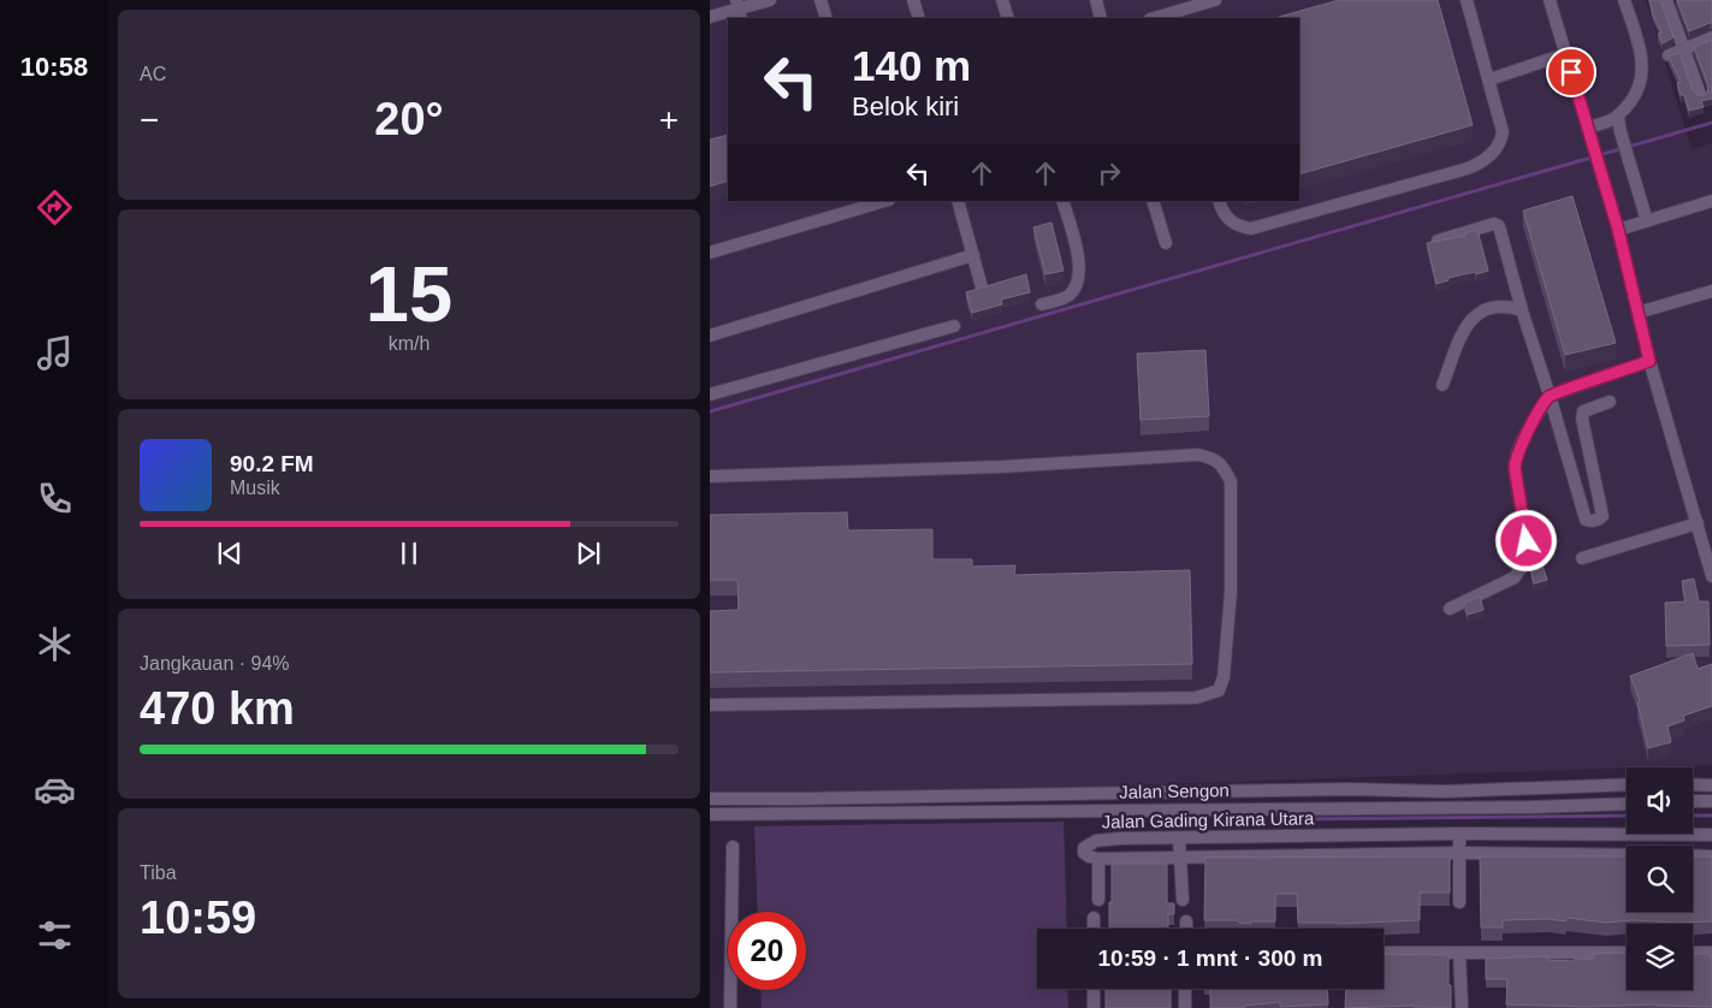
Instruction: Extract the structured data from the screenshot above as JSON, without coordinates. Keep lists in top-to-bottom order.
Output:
{
  "streets": {
    "street": ["Jalan Sengon", "Jalan Gading Kirana Utara"]
  },
  "page": {
    "tabs": "10:58",
    "tile": [
      "AC",
      ["15", "km/h"],
      ["Jangkauan · 94%", "470 km"],
      ["Tiba", "10:59"]
    ],
    "turn": ["140 m", "Belok kiri"],
    "heat": ["−", "20°", "+"],
    "song": ["90.2 FM", "Musik"],
    "limit": "20",
    "trip": "10:59 · 1 mnt · 300 m"
  }
}
